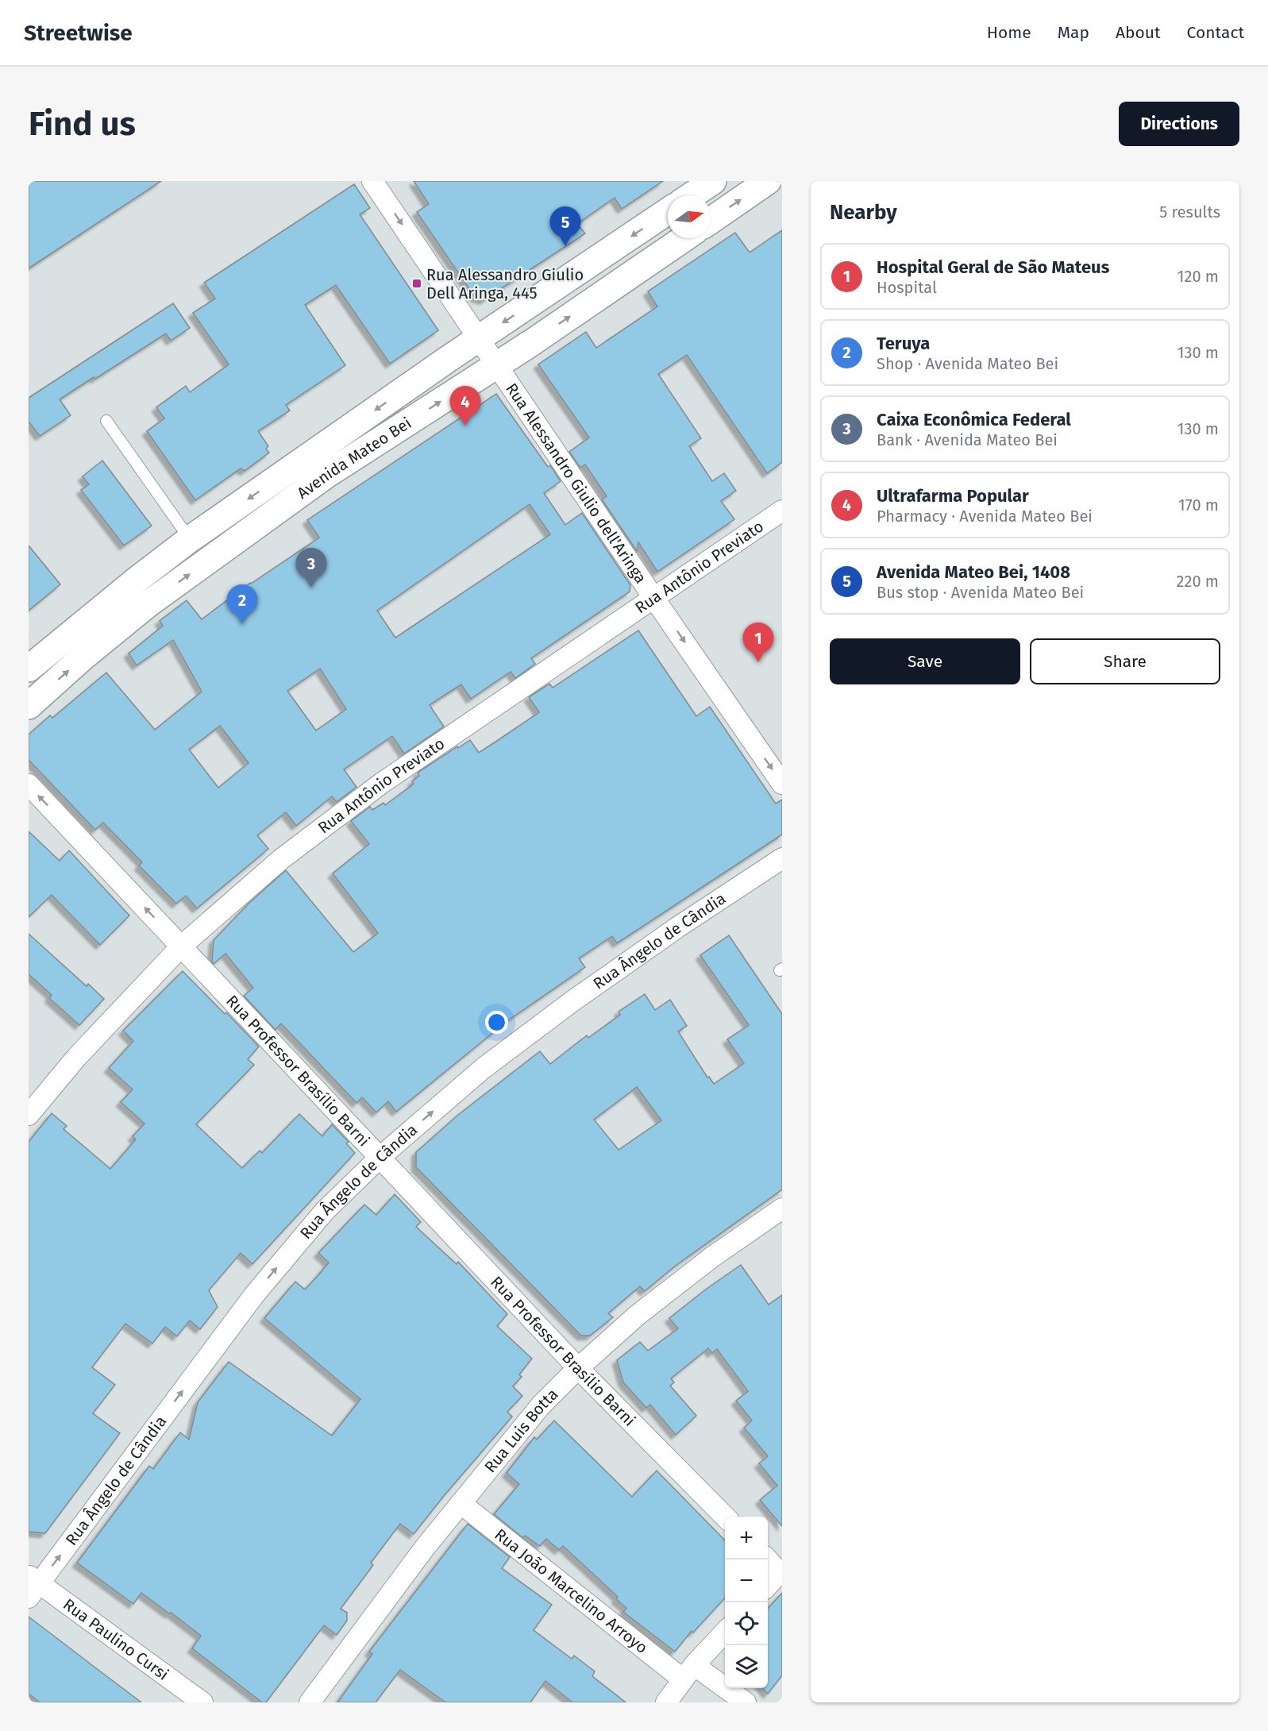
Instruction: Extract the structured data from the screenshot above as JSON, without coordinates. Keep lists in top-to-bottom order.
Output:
{
  "streets": {
    "main road": ["Avenida Mateo Bei"],
    "street": [
      "Rua Alessandro Giulio dell'Aringa",
      "Rua Antônio Previato",
      "Rua Ângelo de Cândia",
      "Rua Professor Brasílio Barni",
      "Rua Luis Botta",
      "Rua João Marcelino Arroyo",
      "Rua Paulino Cursi"
    ]
  },
  "crossings": [
    ["Avenida Mateo Bei", "Rua Alessandro Giulio dell'Aringa"],
    ["Rua Alessandro Giulio dell'Aringa", "Rua Antônio Previato"],
    ["Rua Antônio Previato", "Rua Professor Brasílio Barni"],
    ["Rua Ângelo de Cândia", "Rua Professor Brasílio Barni"],
    ["Rua Ângelo de Cândia", "Rua Paulino Cursi"],
    ["Rua Professor Brasílio Barni", "Rua Luis Botta"],
    ["Rua Luis Botta", "Rua João Marcelino Arroyo"]
  ],
  "one_way": ["Rua Alessandro Giulio dell'Aringa", "Rua Ângelo de Cândia"],
  "places": {
    "transit": ["Rua Alessandro Giulio Dell Aringa, 445"]
  },
  "north": "right",
  "page": {
    "header": "Streetwise",
    "nav": [
      "Home",
      "Map",
      "About",
      "Contact"
    ],
    "buttons": [
      "Directions",
      ["Save", "Share"]
    ],
    "title": "Find us",
    "heading": ["Nearby", "5 results"],
    "pins": [
      "5",
      "4",
      "3",
      "2",
      "1"
    ],
    "list": [
      {
        "mark": "1",
        "name": "Hospital Geral de São Mateus",
        "note": "Hospital",
        "value": "120 m"
      },
      {
        "mark": "2",
        "name": "Teruya",
        "note": "Shop · Avenida Mateo Bei",
        "value": "130 m"
      },
      {
        "mark": "3",
        "name": "Caixa Econômica Federal",
        "note": "Bank · Avenida Mateo Bei",
        "value": "130 m"
      },
      {
        "mark": "4",
        "name": "Ultrafarma Popular",
        "note": "Pharmacy · Avenida Mateo Bei",
        "value": "170 m"
      },
      {
        "mark": "5",
        "name": "Avenida Mateo Bei, 1408",
        "note": "Bus stop · Avenida Mateo Bei",
        "value": "220 m"
      }
    ],
    "map_buttons": ["+", "−"]
  }
}
